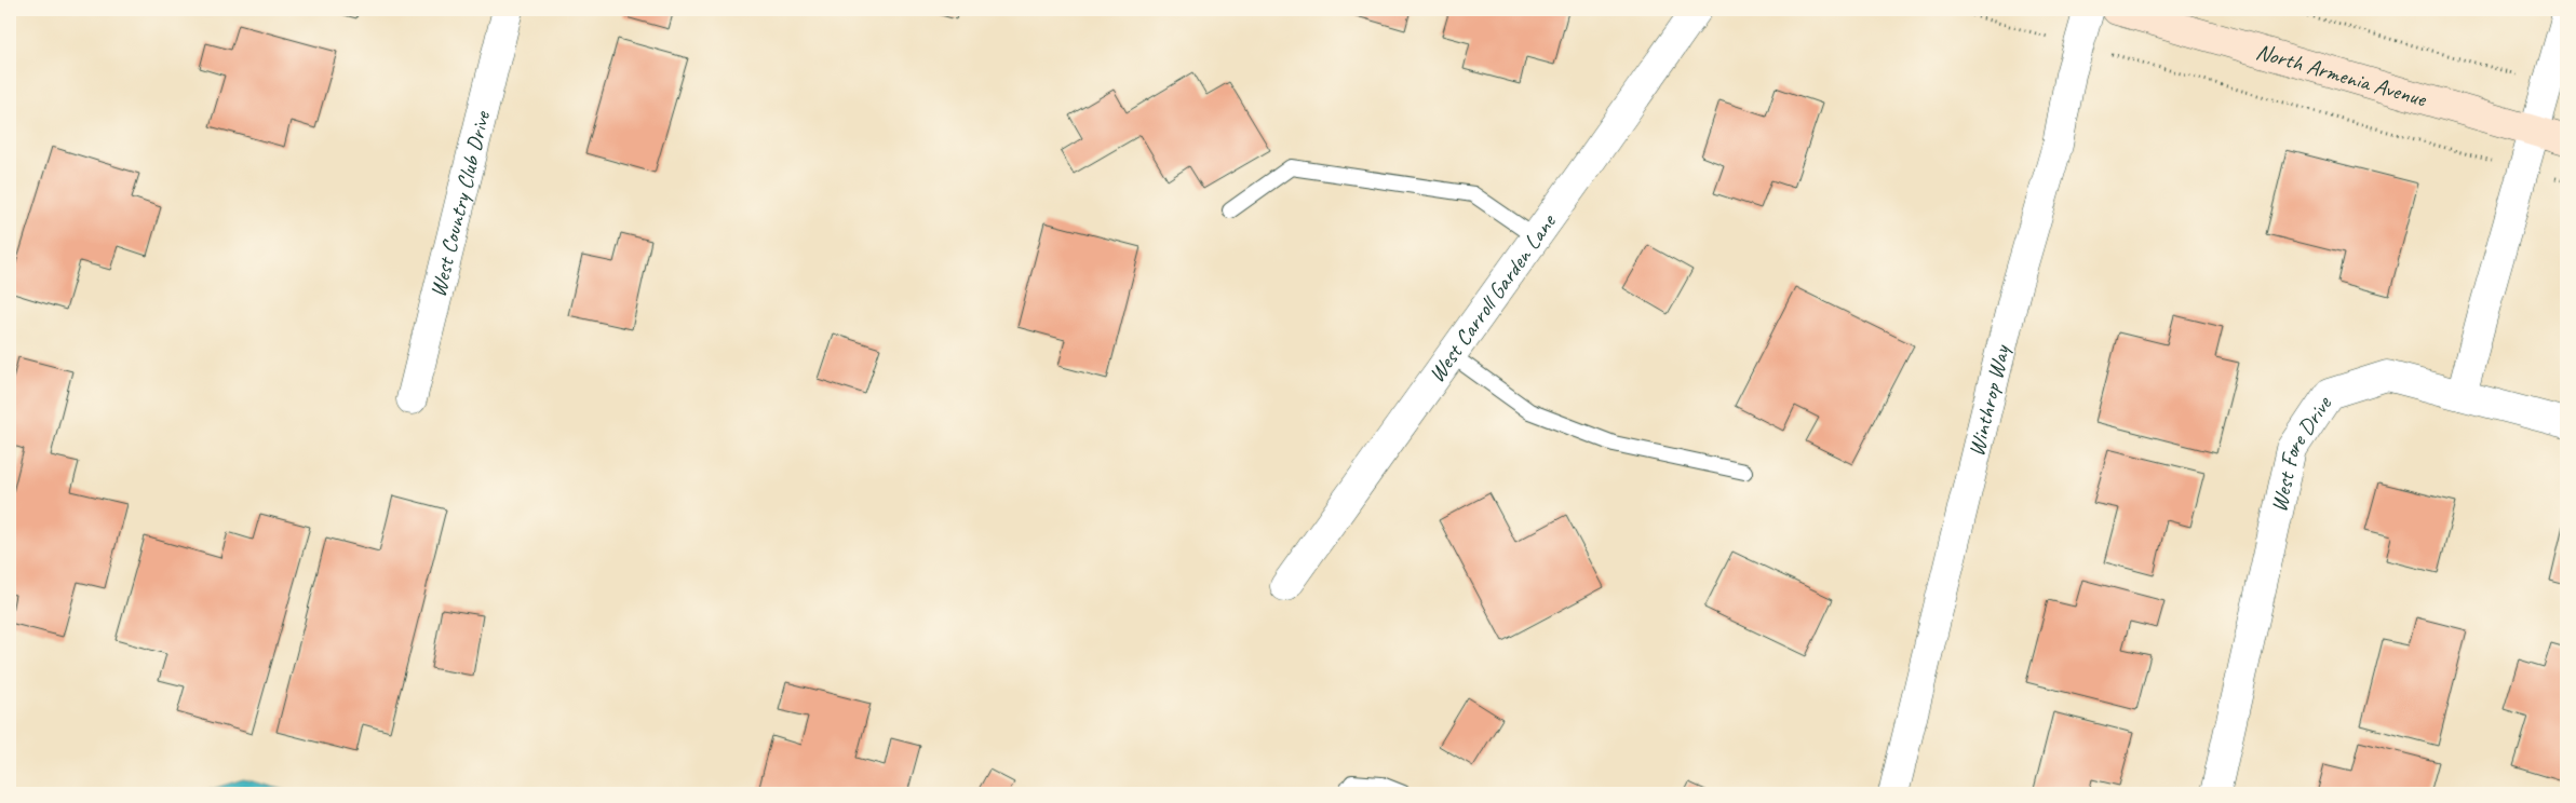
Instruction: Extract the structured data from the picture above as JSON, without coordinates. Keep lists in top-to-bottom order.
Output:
{
  "streets": {
    "main road": ["North Armenia Avenue"],
    "street": [
      "West Country Club Drive",
      "West Carroll Garden Lane",
      "Winthrop Way",
      "West Fore Drive"
    ]
  }
}
